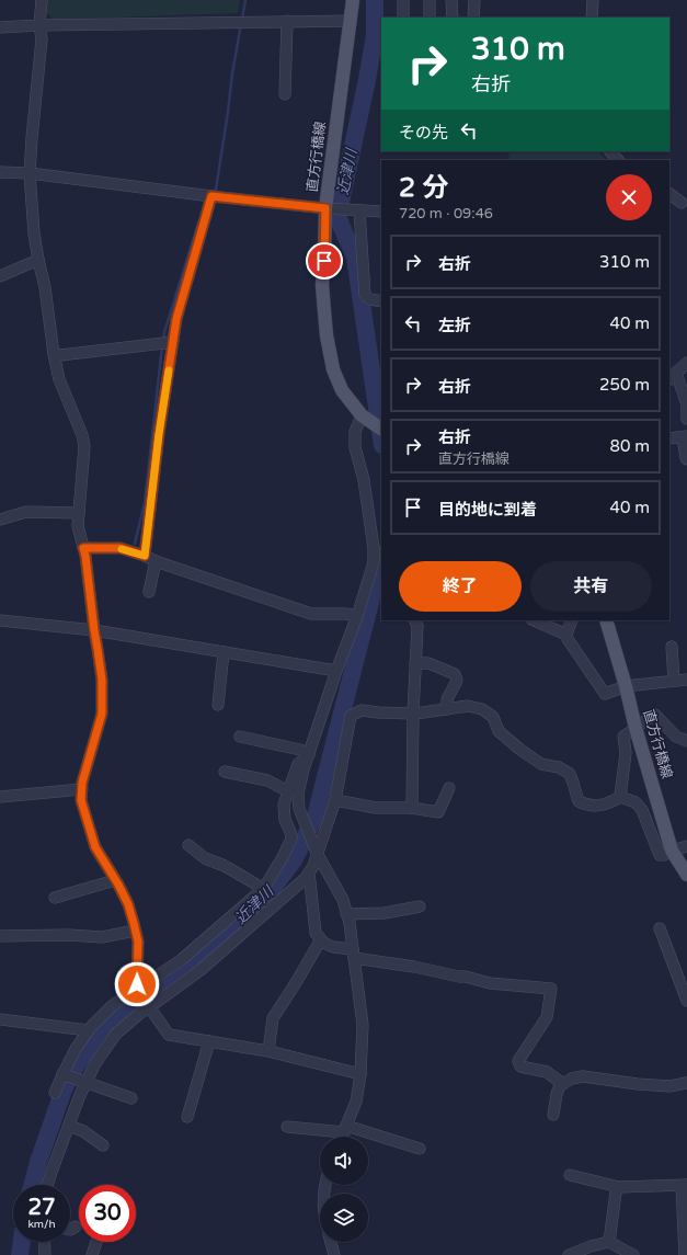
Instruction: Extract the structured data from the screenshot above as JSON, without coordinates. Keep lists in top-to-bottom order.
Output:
{
  "streets": {
    "main road": ["直方行橋線"]
  },
  "water": ["近津川"],
  "page": {
    "turn": ["310 m", "右折"],
    "then": "その先",
    "heading": ["2 分", "720 m · 09:46"],
    "list": [
      {
        "name": "右折",
        "value": "310 m"
      },
      {
        "name": "左折",
        "value": "40 m"
      },
      {
        "name": "右折",
        "value": "250 m"
      },
      {
        "name": "右折",
        "note": "直方行橋線",
        "value": "80 m"
      },
      {
        "name": "目的地に到着",
        "value": "40 m"
      }
    ],
    "buttons": ["終了", "共有"],
    "speed": "27 km/h",
    "limit": "30"
  }
}
